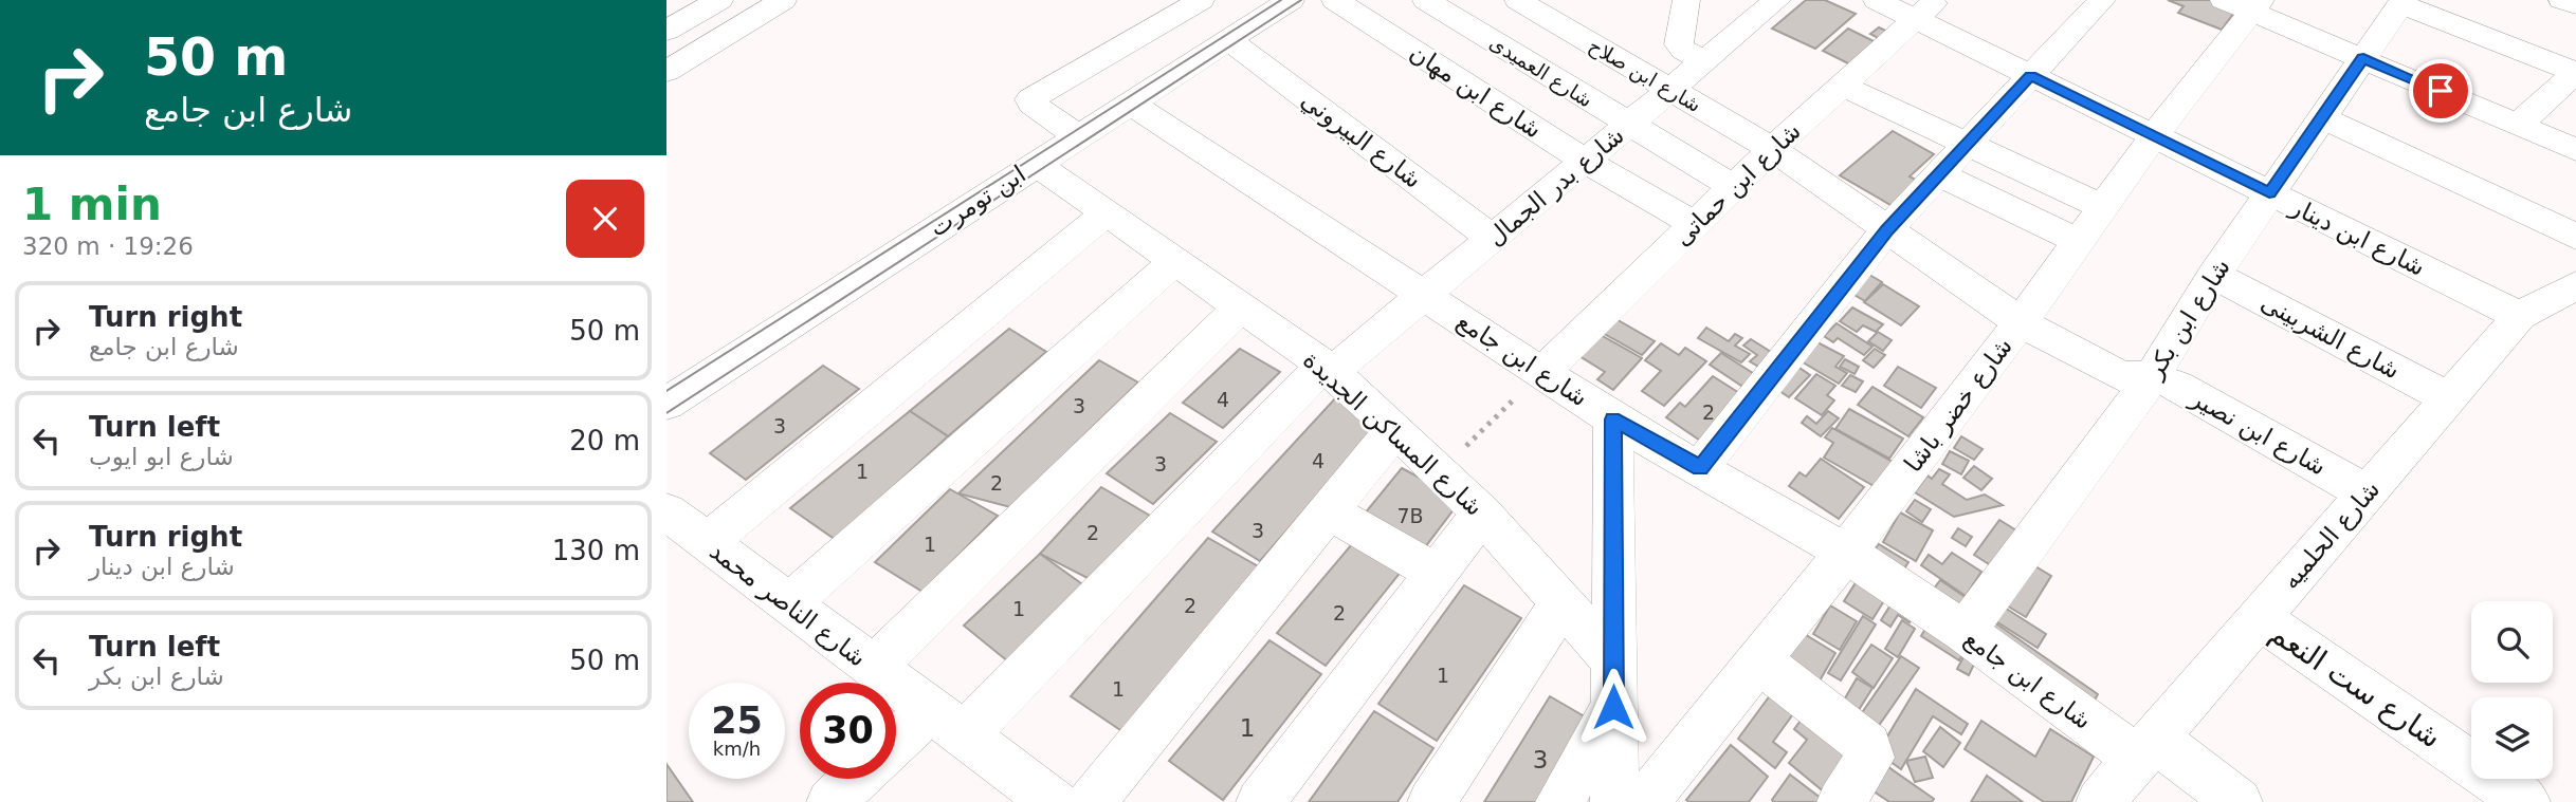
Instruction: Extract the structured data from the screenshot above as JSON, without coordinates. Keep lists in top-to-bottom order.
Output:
{
  "streets": {
    "street": [
      "شارع العميدى",
      "شارع ابن صلاح",
      "شارع ابن مهان",
      "شارع البيروني",
      "شارع ابن حماتى",
      "شارع بدر الجمال",
      "ابن تومرت",
      "شارع ابن دينار",
      "شارع ابن بكر",
      "شارع الشربينى",
      "شارع ابن جامع",
      "شارع خضر باشا",
      "شارع ابن نصير",
      "شارع المساكن الجديدة",
      "شارع الحلميه",
      "شارع الناصر محمد",
      "شارع ست النعم"
    ]
  },
  "crossings": [
    ["شارع العميدى", "شارع ابن حماتى"],
    ["شارع العميدى", "شارع بدر الجمال"],
    ["شارع ابن صلاح", "شارع ابن حماتى"],
    ["شارع ابن صلاح", "شارع بدر الجمال"],
    ["شارع ابن صلاح", "شارع ابن نصير"],
    ["شارع ابن مهان", "شارع ابن حماتى"],
    ["شارع ابن مهان", "شارع بدر الجمال"],
    ["شارع البيروني", "شارع بدر الجمال"],
    ["شارع البيروني", "ابن تومرت"],
    ["شارع ابن حماتى", "شارع ابن دينار"],
    ["شارع ابن حماتى", "شارع ابن جامع"],
    ["شارع ابن حماتى", "شارع ابن نصير"],
    ["شارع بدر الجمال", "شارع ابن جامع"],
    ["شارع بدر الجمال", "شارع المساكن الجديدة"],
    ["شارع بدر الجمال", "شارع الناصر محمد"],
    ["ابن تومرت", "شارع ابن جامع"],
    ["ابن تومرت", "شارع المساكن الجديدة"],
    ["شارع ابن دينار", "شارع ابن بكر"],
    ["شارع ابن دينار", "شارع خضر باشا"],
    ["شارع ابن دينار", "شارع الحلميه"],
    ["شارع ابن بكر", "شارع الشربينى"],
    ["شارع ابن بكر", "شارع ابن جامع"],
    ["شارع ابن بكر", "شارع ابن نصير"],
    ["شارع الشربينى", "شارع الحلميه"],
    ["شارع ابن جامع", "شارع خضر باشا"],
    ["شارع ابن جامع", "شارع الحلميه"],
    ["شارع خضر باشا", "شارع ابن نصير"],
    ["شارع ابن نصير", "شارع الحلميه"],
    ["شارع الحلميه", "شارع ست النعم"]
  ],
  "house_numbers": [
    "4",
    "3",
    "2",
    "3",
    "4",
    "3",
    "1",
    "2",
    "7B",
    "3",
    "2",
    "1",
    "2",
    "1",
    "2",
    "1",
    "1",
    "1",
    "3"
  ],
  "page": {
    "turn": ["50 m", "شارع ابن جامع"],
    "heading": ["1 min", "320 m · 19:26"],
    "list": [
      {
        "name": "Turn right",
        "note": "شارع ابن جامع",
        "value": "50 m"
      },
      {
        "name": "Turn left",
        "note": "شارع ابو ايوب",
        "value": "20 m"
      },
      {
        "name": "Turn right",
        "note": "شارع ابن دينار",
        "value": "130 m"
      },
      {
        "name": "Turn left",
        "note": "شارع ابن بكر",
        "value": "50 m"
      }
    ],
    "speed": "25 km/h",
    "limit": "30"
  }
}
